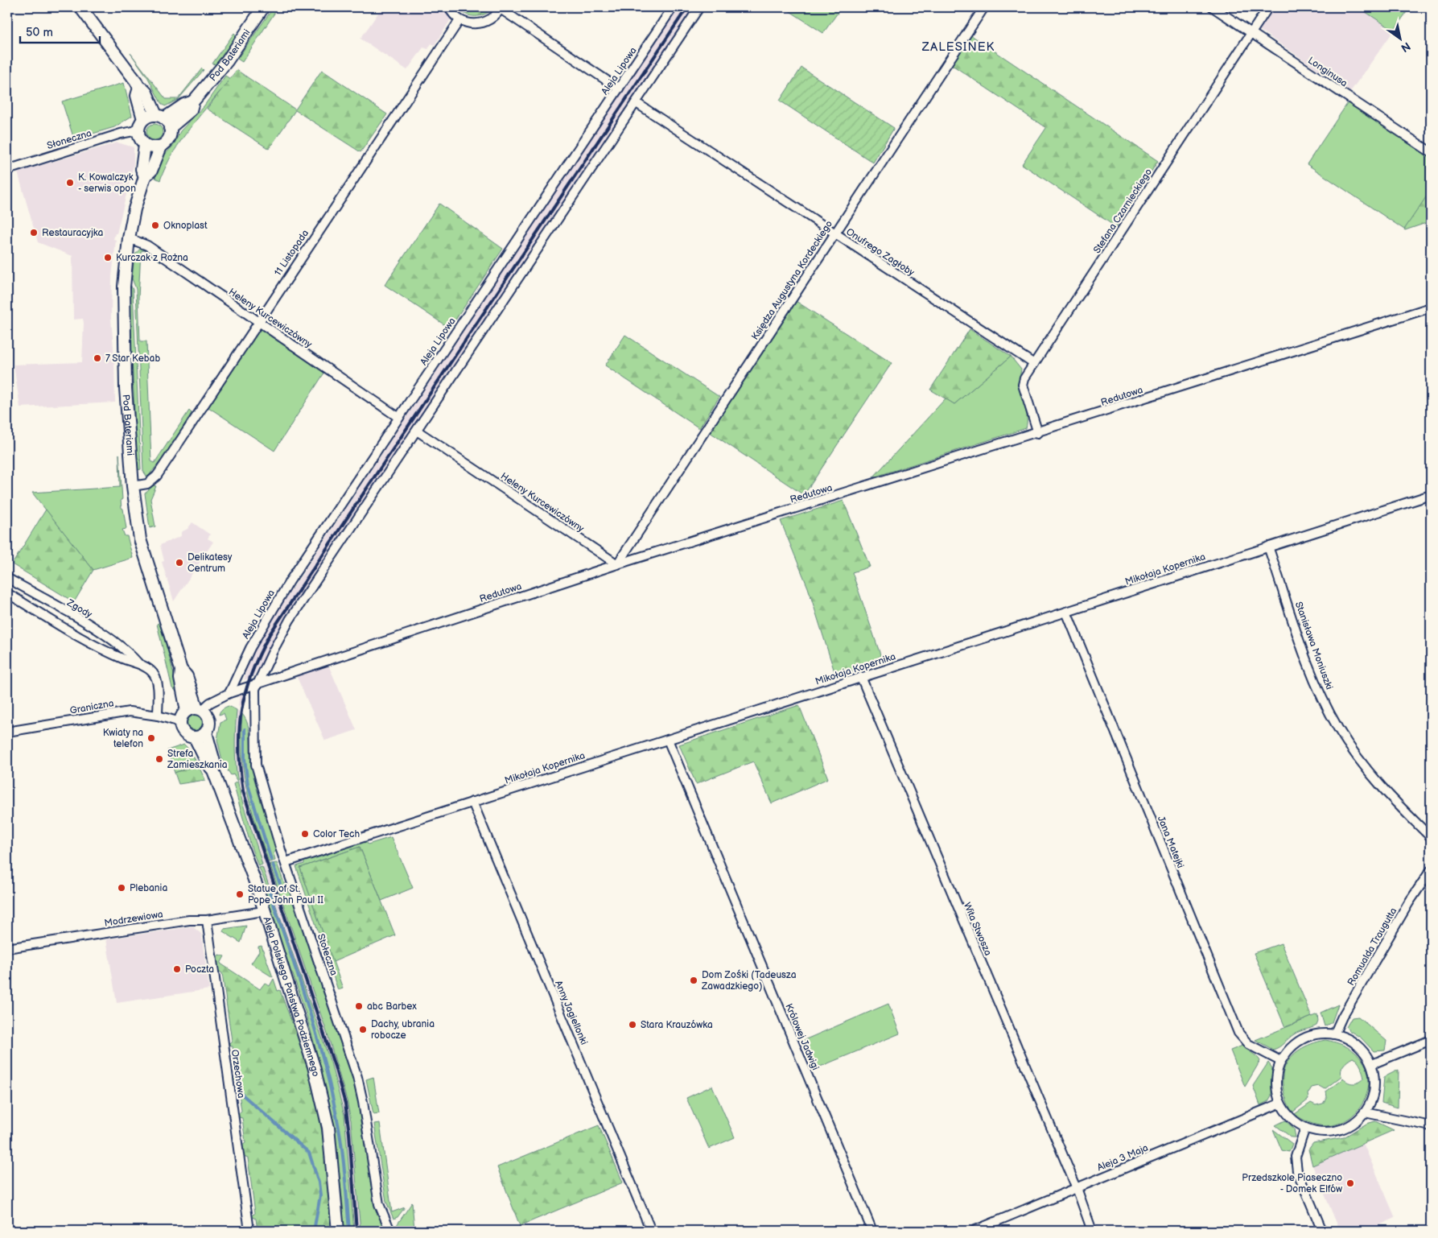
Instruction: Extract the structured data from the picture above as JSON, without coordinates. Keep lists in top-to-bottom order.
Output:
{
  "streets": {
    "street": [
      "Pod Bateriami",
      "Aleja Lipowa",
      "Longinusa",
      "Słoneczna",
      "Stefana Czarnieckiego",
      "Onufrego Zagłoby",
      "11 Listopada",
      "Księdza Augustyna Kordeckiego",
      "Heleny Kurcewiczówny",
      "Redutowa",
      "Mikołaja Kopernika",
      "Zgody",
      "Stanisława Moniuszki",
      "Graniczna",
      "Jana Matejki",
      "Modrzewiowa",
      "Wita Stwosza",
      "Romualda Traugutta",
      "Stołeczna",
      "Aleja Polskiego Państwa Podziemnego",
      "Anny Jagiellonki",
      "Królowej Jadwigi",
      "Orzechowa",
      "Aleja 3 Maja"
    ]
  },
  "crossings": [
    ["Pod Bateriami", "Słoneczna"],
    ["Pod Bateriami", "11 Listopada"],
    ["Pod Bateriami", "Heleny Kurcewiczówny"],
    ["Pod Bateriami", "Redutowa"],
    ["Pod Bateriami", "Graniczna"],
    ["Pod Bateriami", "Aleja Polskiego Państwa Podziemnego"],
    ["Aleja Lipowa", "Heleny Kurcewiczówny"],
    ["Aleja Lipowa", "Redutowa"],
    ["Longinusa", "Stefana Czarnieckiego"],
    ["Stefana Czarnieckiego", "Onufrego Zagłoby"],
    ["Stefana Czarnieckiego", "Redutowa"],
    ["Onufrego Zagłoby", "Księdza Augustyna Kordeckiego"],
    ["11 Listopada", "Heleny Kurcewiczówny"],
    ["Księdza Augustyna Kordeckiego", "Heleny Kurcewiczówny"],
    ["Księdza Augustyna Kordeckiego", "Redutowa"],
    ["Heleny Kurcewiczówny", "Redutowa"],
    ["Redutowa", "Graniczna"],
    ["Redutowa", "Stołeczna"],
    ["Redutowa", "Aleja Polskiego Państwa Podziemnego"],
    ["Mikołaja Kopernika", "Stanisława Moniuszki"],
    ["Mikołaja Kopernika", "Jana Matejki"],
    ["Mikołaja Kopernika", "Wita Stwosza"],
    ["Mikołaja Kopernika", "Stołeczna"],
    ["Mikołaja Kopernika", "Anny Jagiellonki"],
    ["Mikołaja Kopernika", "Królowej Jadwigi"],
    ["Zgody", "Graniczna"],
    ["Graniczna", "Aleja Polskiego Państwa Podziemnego"],
    ["Jana Matejki", "Romualda Traugutta"],
    ["Jana Matejki", "Aleja 3 Maja"],
    ["Modrzewiowa", "Aleja Polskiego Państwa Podziemnego"],
    ["Modrzewiowa", "Orzechowa"],
    ["Wita Stwosza", "Aleja 3 Maja"],
    ["Romualda Traugutta", "Aleja 3 Maja"]
  ],
  "districts": ["ZALESINEK"],
  "places": [
    "K. Kowalczyk - serwis opon",
    "Oknoplast",
    "Restauracyjka",
    "Kurczak z Rożna",
    "7 Star Kebab",
    "Delikatesy Centrum",
    "Kwiaty na telefon",
    "Strefa Zamieszkania",
    "Color Tech",
    "Plebania",
    "Statue of St. Pope John Paul II",
    "Poczta",
    "Dom Zośki (Tadeusza Zawadzkiego)",
    "abc Barbex",
    "Stara Krauzówka",
    "Dachy, ubrania robocze",
    "Przedszkole Piaseczno - Domek Elfów"
  ],
  "scale_bar": "50 m",
  "north": "bottom right"
}
